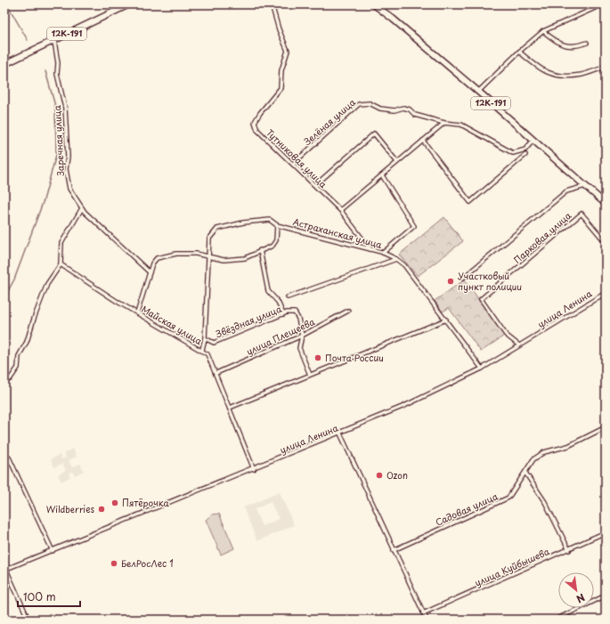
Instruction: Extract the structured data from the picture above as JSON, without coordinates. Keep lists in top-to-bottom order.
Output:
{
  "streets": {
    "main road": ["12К-191"],
    "street": [
      "Зелёная улица",
      "Заречная улица",
      "Тутниковая улица",
      "Астраханская улица",
      "Парковая улица",
      "улица Ленина",
      "Звёздная улица",
      "Майская улица",
      "улица Плещеева",
      "Садовая улица",
      "улица Куйбышева"
    ]
  },
  "crossings": [
    ["12К-191", "Зелёная улица"],
    ["12К-191", "Заречная улица"],
    ["Зелёная улица", "Тутниковая улица"],
    ["Тутниковая улица", "Астраханская улица"],
    ["Астраханская улица", "улица Ленина"],
    ["Астраханская улица", "Звёздная улица"],
    ["Астраханская улица", "Майская улица"],
    ["Парковая улица", "улица Ленина"],
    ["улица Ленина", "Майская улица"],
    ["Звёздная улица", "улица Плещеева"],
    ["Майская улица", "улица Плещеева"]
  ],
  "places": [
    "Участковый пункт полиции",
    "Почта России",
    "Ozon",
    "Пятёрочка",
    "Wildberries",
    "БелРосЛес 1"
  ],
  "scale_bar": "100 m",
  "north": "bottom right"
}
